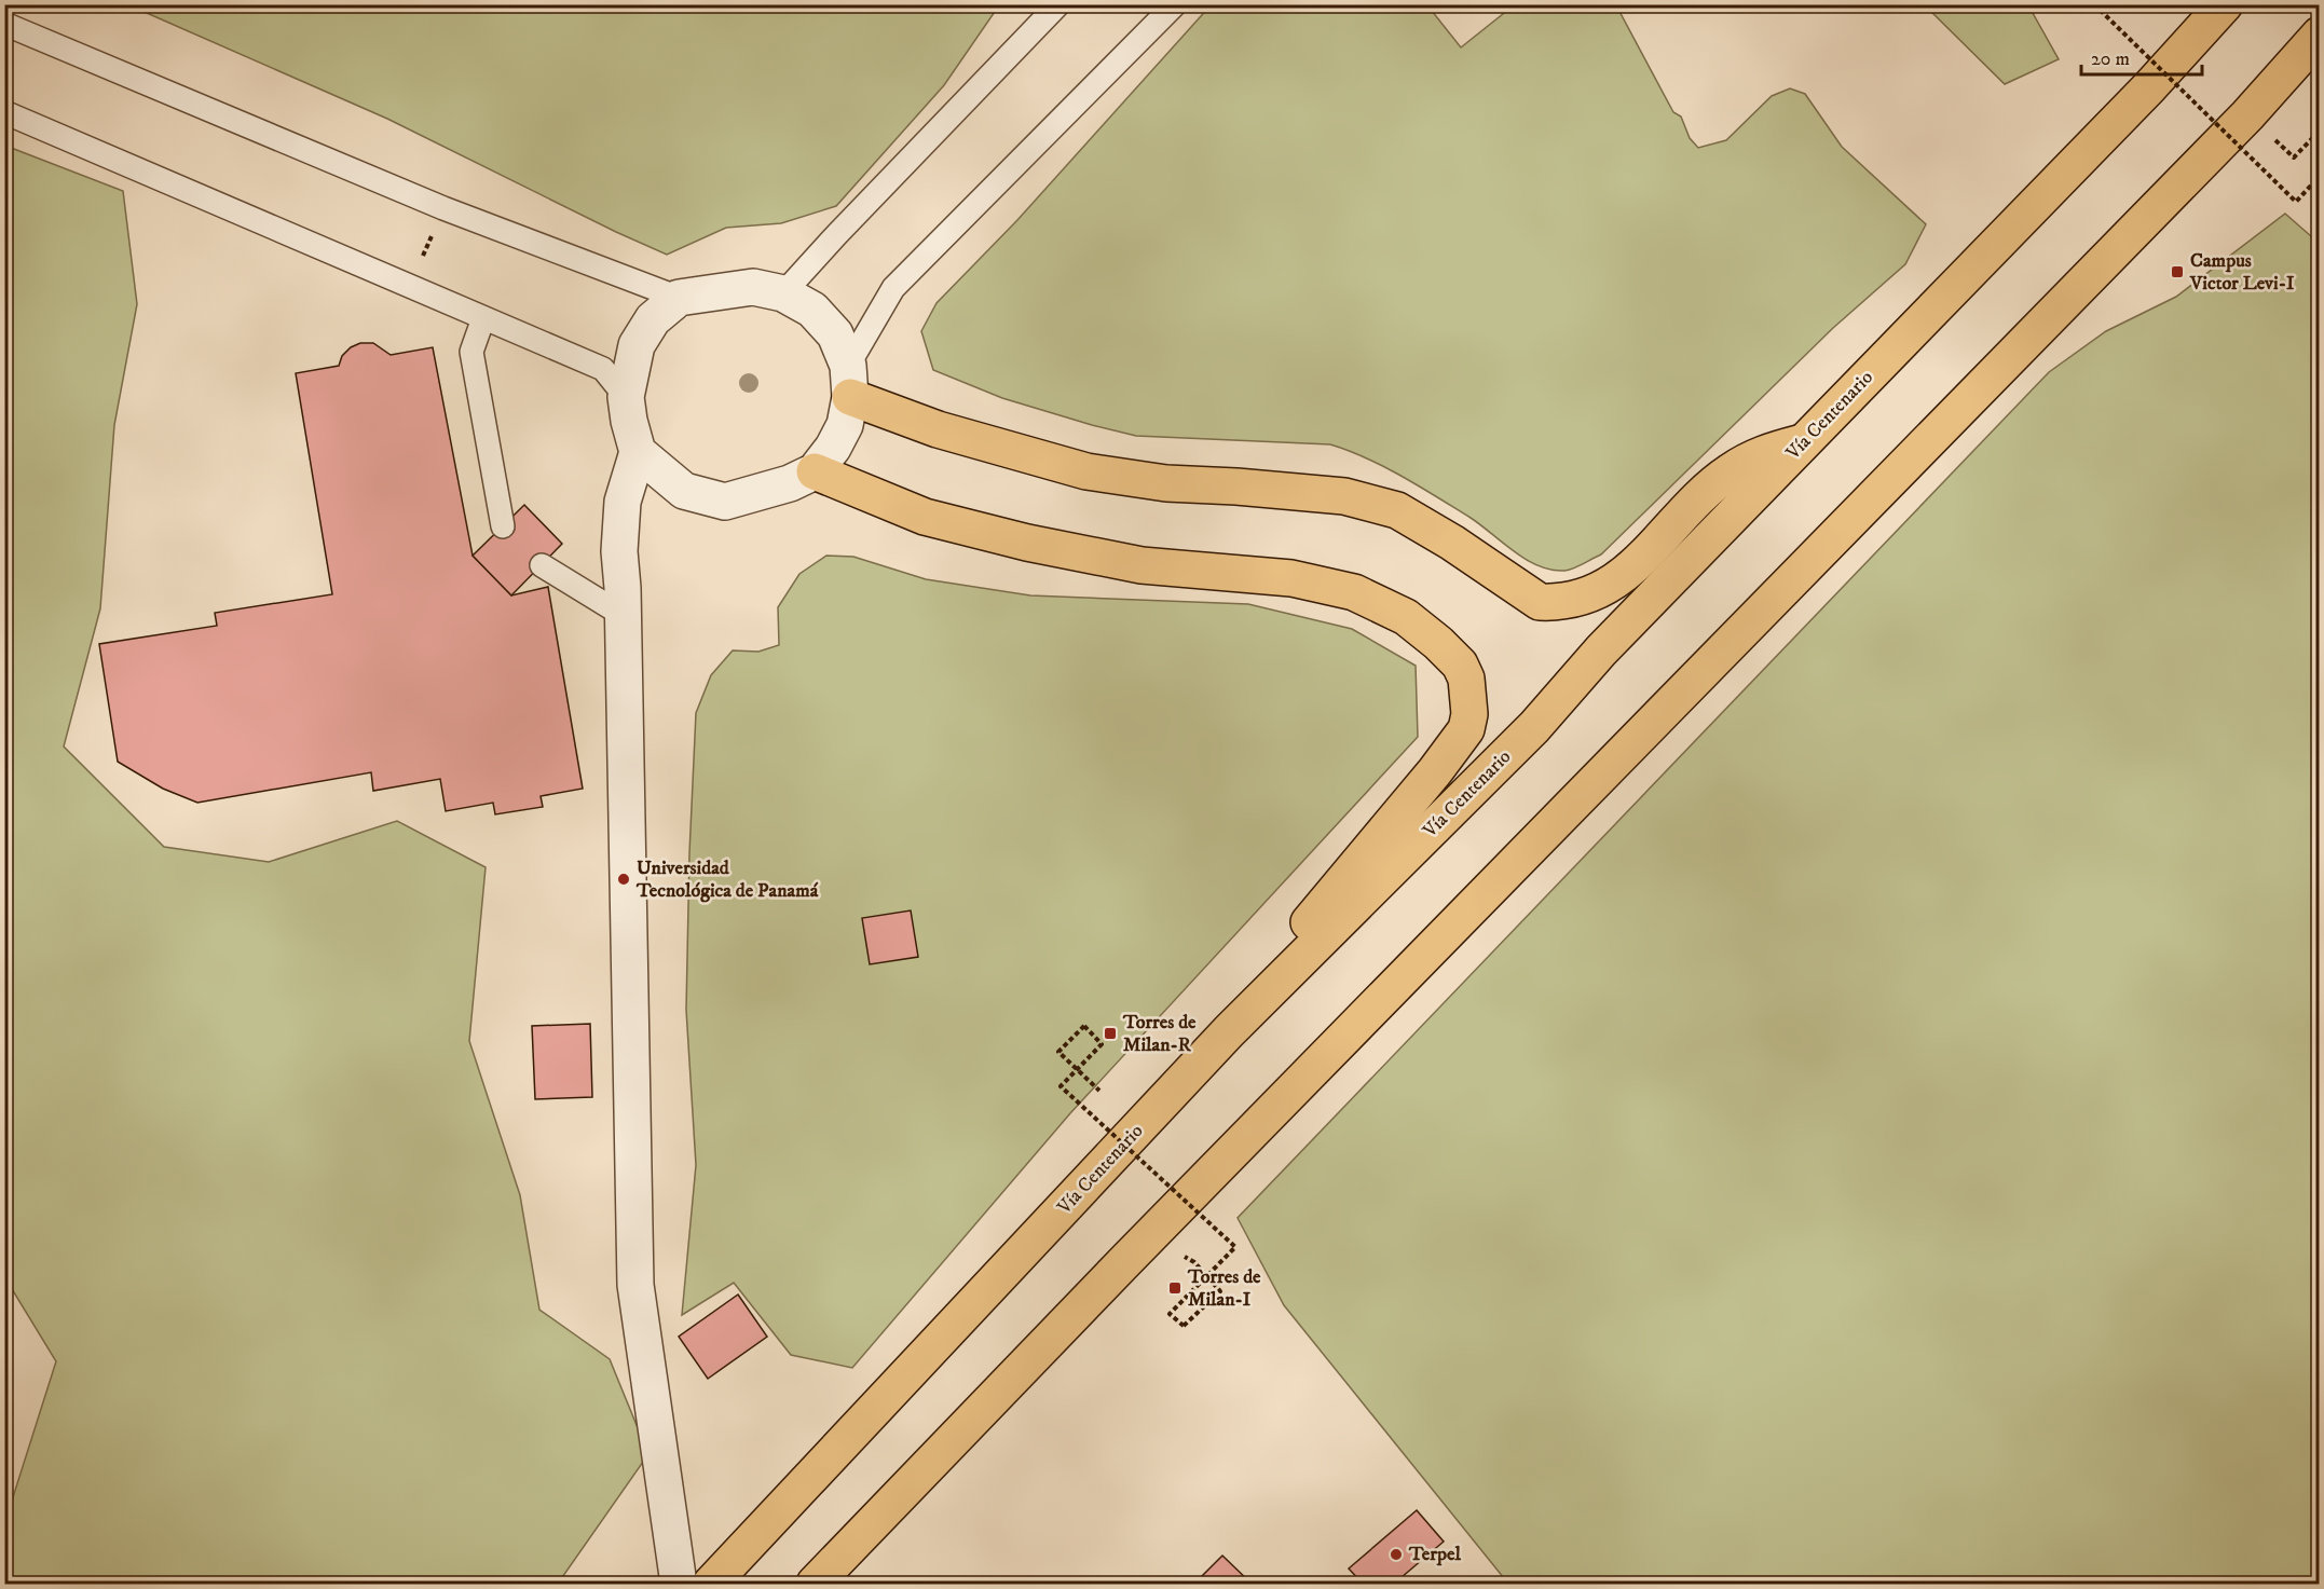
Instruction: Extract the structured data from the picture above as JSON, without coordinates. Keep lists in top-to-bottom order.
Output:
{
  "streets": {
    "highway": ["Vía Centenario"]
  },
  "places": {
    "transit": ["Campus Victor Levi-I", "Torres de Milan-R", "Torres de Milan-I"],
    "other": ["Universidad Tecnológica de Panamá", "Terpel"]
  },
  "scale_bar": "20 m"
}
